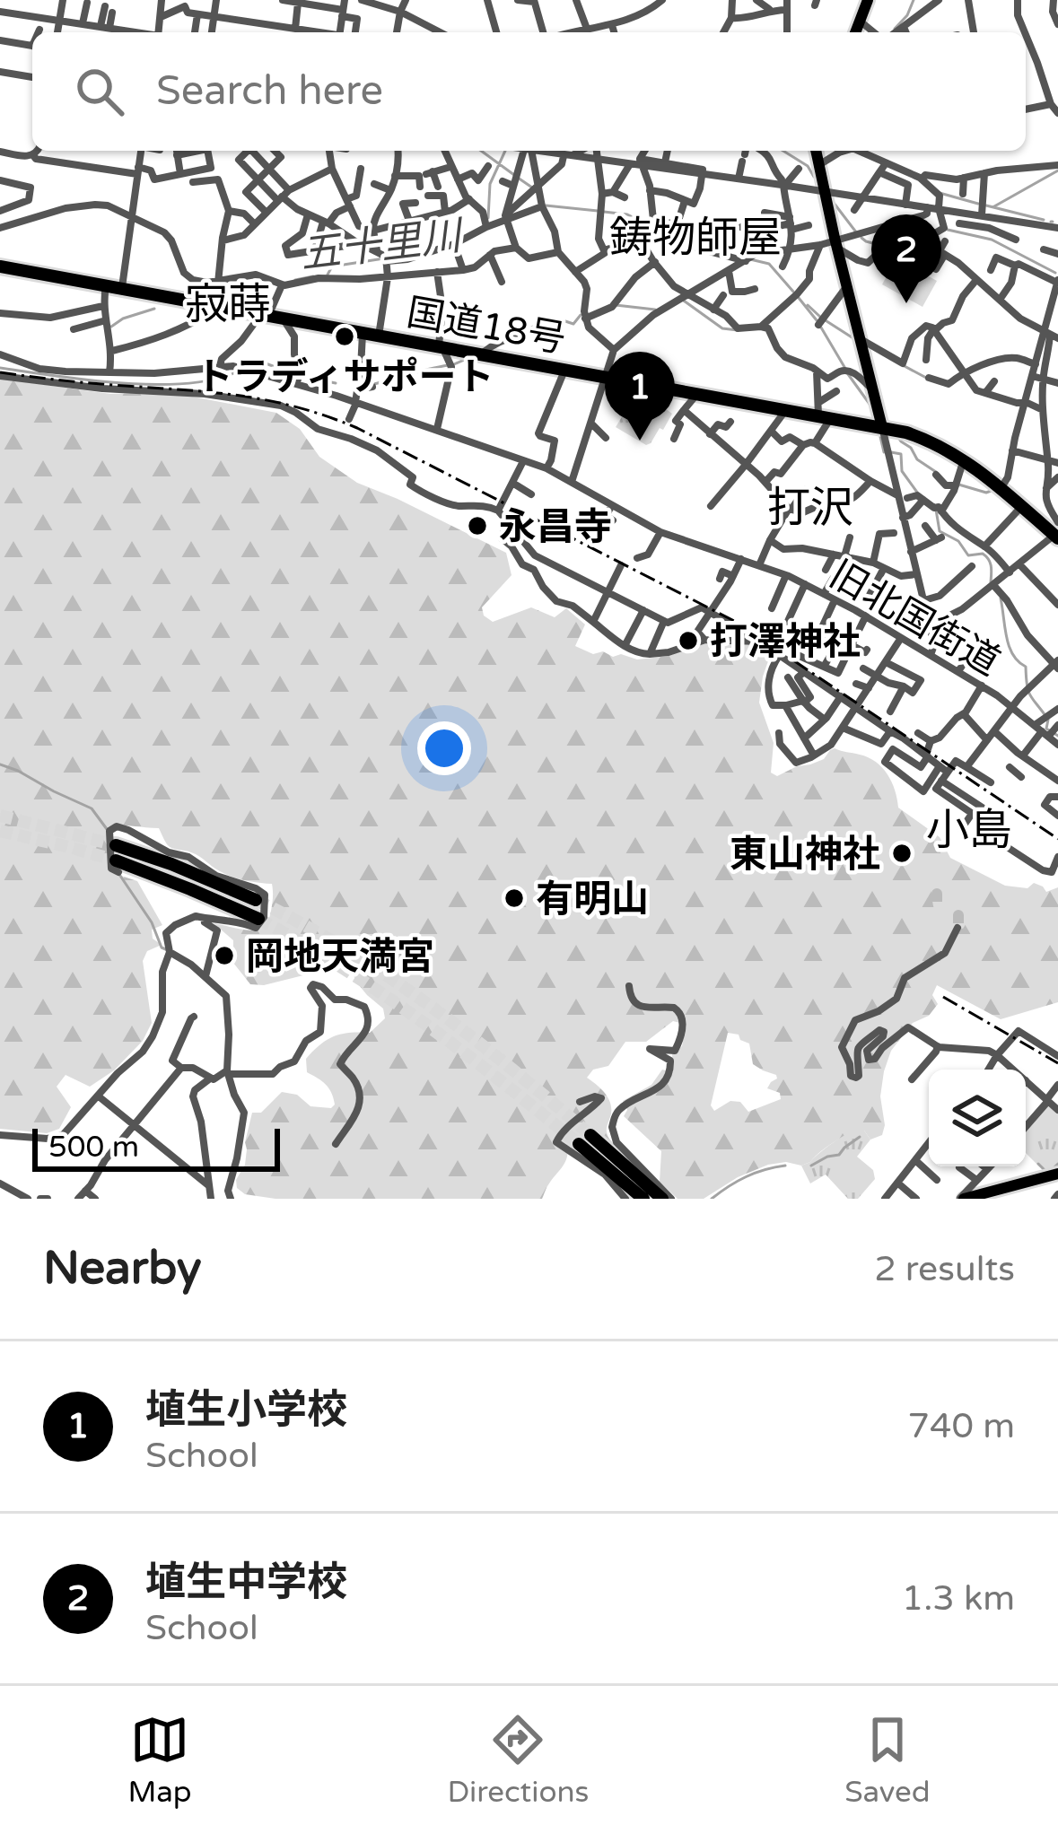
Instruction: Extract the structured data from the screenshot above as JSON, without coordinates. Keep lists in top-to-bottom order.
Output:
{
  "streets": {
    "highway": ["国道18号"],
    "street": ["旧北国街道"]
  },
  "districts": [
    "鋳物師屋",
    "寂蒔",
    "打沢",
    "小島"
  ],
  "water": ["五十里川"],
  "places": [
    "トラディサポート",
    "永昌寺",
    "打澤神社",
    "東山神社",
    "有明山",
    "岡地天満宮"
  ],
  "scale_bar": "500 m",
  "page": {
    "search": "Search here",
    "pins": ["2", "1"],
    "scale": "500 m",
    "heading": ["Nearby", "2 results"],
    "list": [
      {
        "mark": "1",
        "name": "埴生小学校",
        "note": "School",
        "value": "740 m"
      },
      {
        "mark": "2",
        "name": "埴生中学校",
        "note": "School",
        "value": "1.3 km"
      }
    ],
    "nav": ["Map", "Directions", "Saved"]
  }
}
